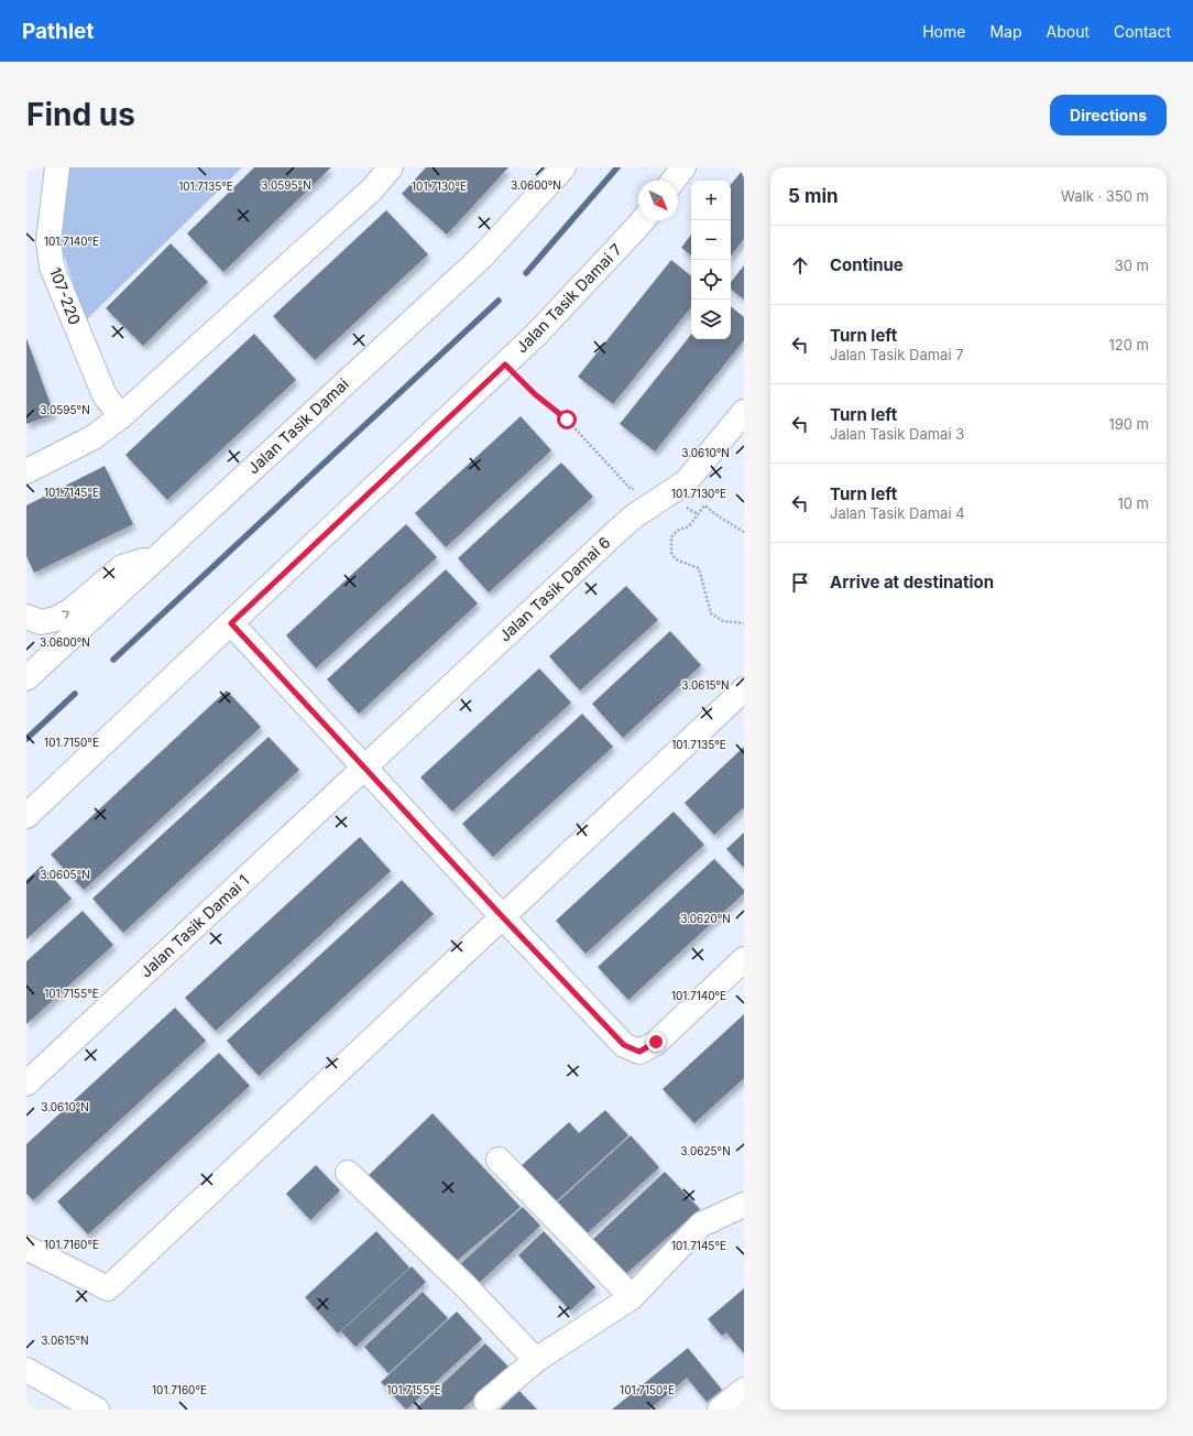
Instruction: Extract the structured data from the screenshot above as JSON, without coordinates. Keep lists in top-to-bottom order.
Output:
{
  "streets": {
    "street": [
      "107-220",
      "Jalan Tasik Damai 7",
      "Jalan Tasik Damai",
      "Jalan Tasik Damai 6",
      "Jalan Tasik Damai 1"
    ]
  },
  "crossings": [
    ["Jalan Tasik Damai 6", "Jalan Tasik Damai 1"]
  ],
  "north": "bottom right",
  "page": {
    "header": "Pathlet",
    "nav": [
      "Home",
      "Map",
      "About",
      "Contact"
    ],
    "buttons": "Directions",
    "title": "Find us",
    "heading": ["5 min", "Walk · 350 m"],
    "map_buttons": ["+", "−"],
    "list": [
      ["Continue", "30 m"],
      ["Turn left", "Jalan Tasik Damai 7", "120 m"],
      ["Turn left", "Jalan Tasik Damai 3", "190 m"],
      ["Turn left", "Jalan Tasik Damai 4", "10 m"],
      "Arrive at destination"
    ]
  },
  "coordinates": [
    "3.0595°N",
    "3.0600°N",
    "101.7135°E",
    "101.7130°E",
    "101.7140°E",
    "3.0610°N",
    "101.7145°E",
    "3.0615°N",
    "101.7150°E",
    "3.0605°N",
    "3.0620°N",
    "101.7155°E",
    "3.0625°N",
    "101.7160°E"
  ]
}
